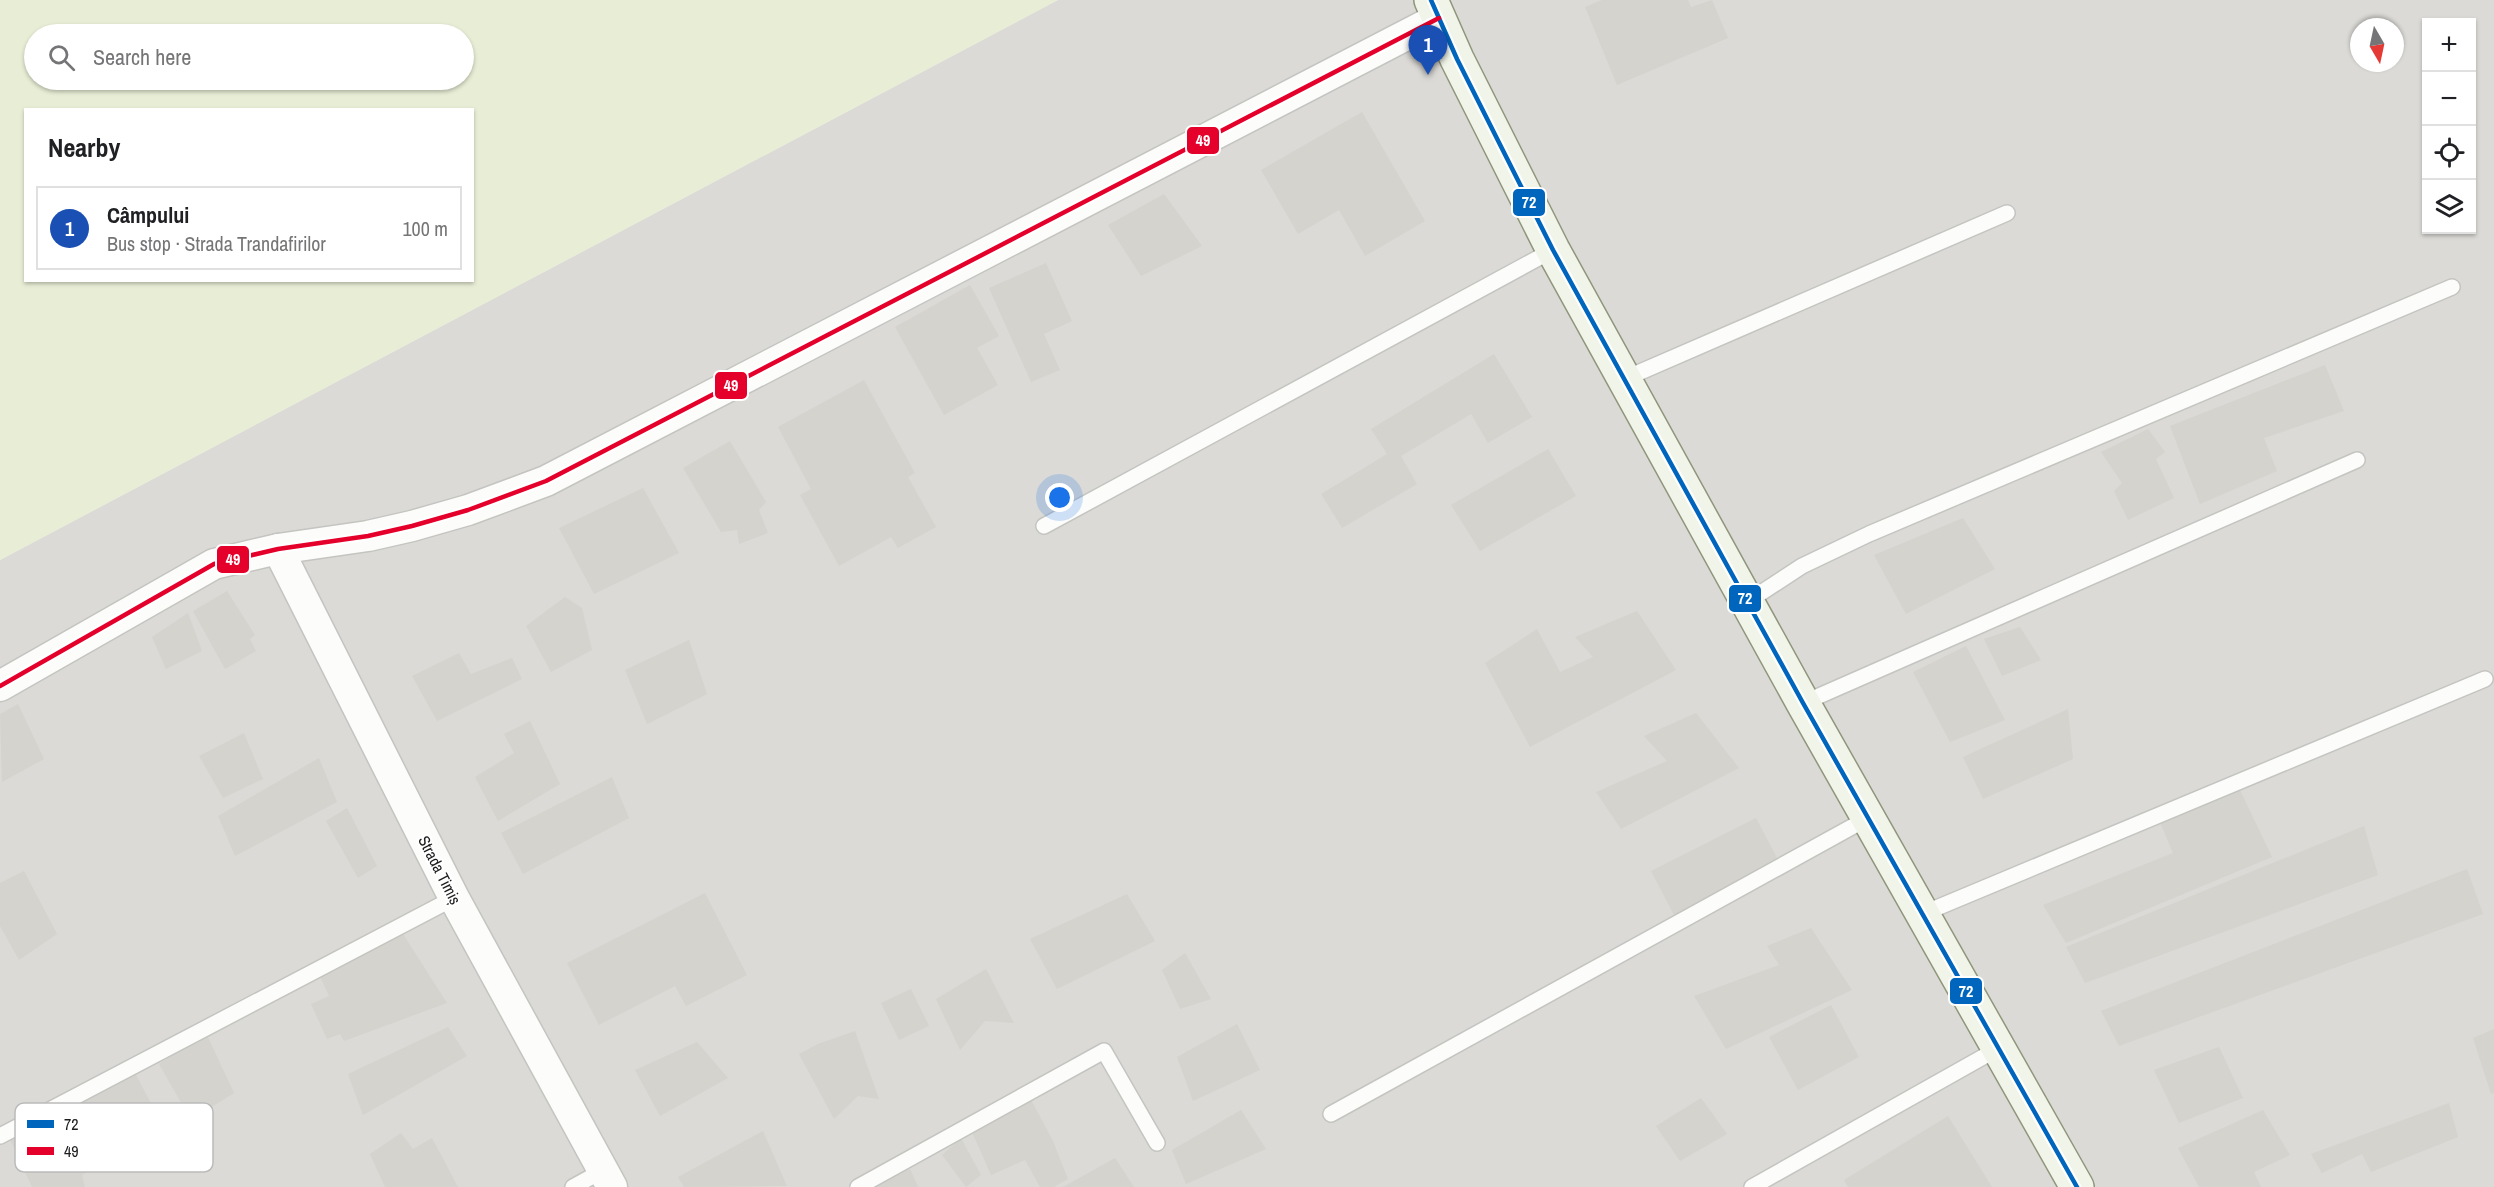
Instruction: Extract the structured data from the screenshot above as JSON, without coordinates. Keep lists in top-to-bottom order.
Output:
{
  "streets": {
    "street": ["Strada Timiș"]
  },
  "lines": ["transit line 72", "transit line 49"],
  "legend": ["72", "49"],
  "north": "bottom",
  "page": {
    "map_buttons": ["+", "−"],
    "search": "Search here",
    "pins": "1",
    "heading": "Nearby",
    "list": [
      {
        "mark": "1",
        "name": "Câmpului",
        "note": "Bus stop · Strada Trandafirilor",
        "value": "100 m"
      }
    ]
  }
}
